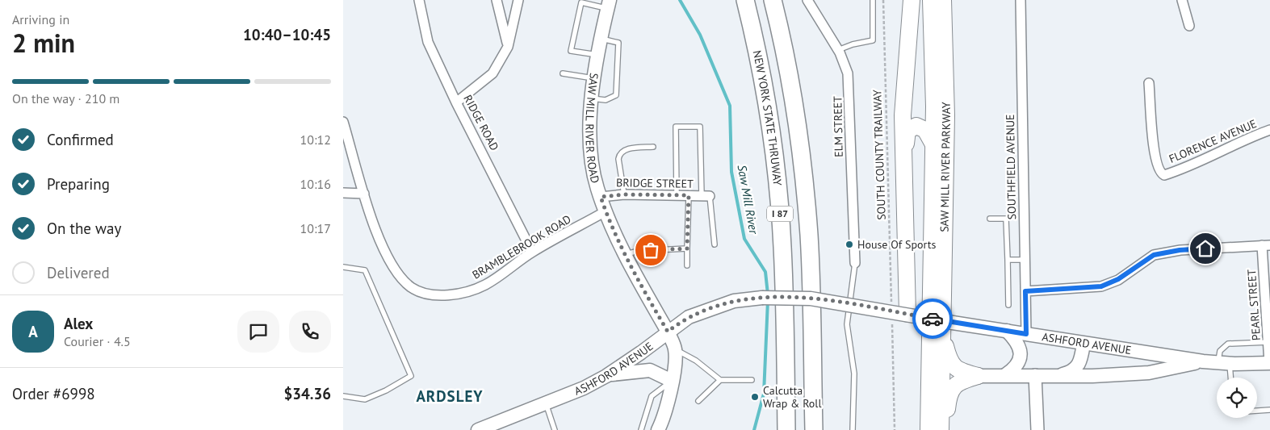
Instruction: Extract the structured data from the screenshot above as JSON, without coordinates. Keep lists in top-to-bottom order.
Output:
{
  "streets": {
    "highway": ["NEW YORK STATE THRUWAY", "SAW MILL RIVER PARKWAY", "I 87"],
    "main road": ["SAW MILL RIVER ROAD", "ASHFORD AVENUE"],
    "street": [
      "RIDGE ROAD",
      "ELM STREET",
      "FLORENCE AVENUE",
      "SOUTHFIELD AVENUE",
      "BRIDGE STREET",
      "BRAMBLEBROOK ROAD",
      "PEARL STREET"
    ],
    "path": ["SOUTH COUNTY TRAILWAY"]
  },
  "crossings": [
    ["RIDGE ROAD", "BRAMBLEBROOK ROAD"],
    ["SAW MILL RIVER ROAD", "BRIDGE STREET"],
    ["SAW MILL RIVER ROAD", "BRAMBLEBROOK ROAD"],
    ["SAW MILL RIVER ROAD", "ASHFORD AVENUE"],
    ["SAW MILL RIVER PARKWAY", "ASHFORD AVENUE"],
    ["SOUTHFIELD AVENUE", "ASHFORD AVENUE"],
    ["PEARL STREET", "ASHFORD AVENUE"]
  ],
  "districts": ["ARDSLEY"],
  "water": ["Saw Mill River"],
  "places": ["House Of Sports", "Calcutta Wrap & Roll"],
  "page": {
    "heading": ["2 min", "Arriving in", "10:40–10:45"],
    "panel": [
      "Alex",
      "Courier · 4.5",
      "Order #6998",
      "$34.36"
    ],
    "bar": "On the way · 210 m",
    "list": [
      ["Confirmed", "10:12"],
      ["Preparing", "10:16"],
      ["On the way", "10:17"],
      "Delivered"
    ],
    "round": "A"
  }
}
